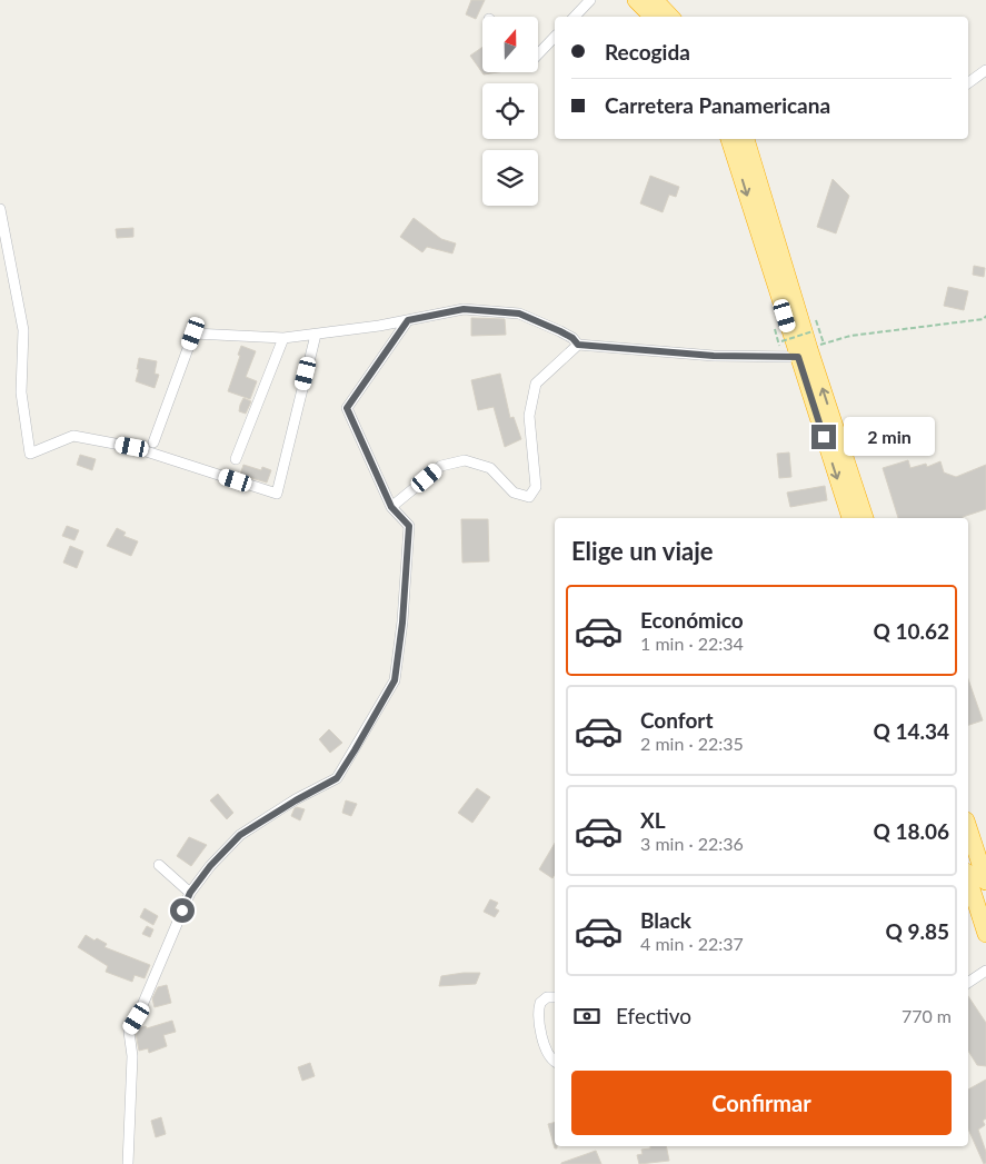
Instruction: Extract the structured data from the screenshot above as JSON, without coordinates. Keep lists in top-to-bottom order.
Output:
{
  "north": "top",
  "page": {
    "banner": ["Recogida", "Carretera Panamericana"],
    "bubble": "2 min",
    "heading": "Elige un viaje",
    "list": [
      {
        "name": "Económico",
        "note": "1 min · 22:34",
        "value": "Q 10.62"
      },
      {
        "name": "Confort",
        "note": "2 min · 22:35",
        "value": "Q 14.34"
      },
      {
        "name": "XL",
        "note": "3 min · 22:36",
        "value": "Q 18.06"
      },
      {
        "name": "Black",
        "note": "4 min · 22:37",
        "value": "Q 9.85"
      }
    ],
    "pay": ["Efectivo", "770 m"],
    "buttons": "Confirmar"
  }
}
